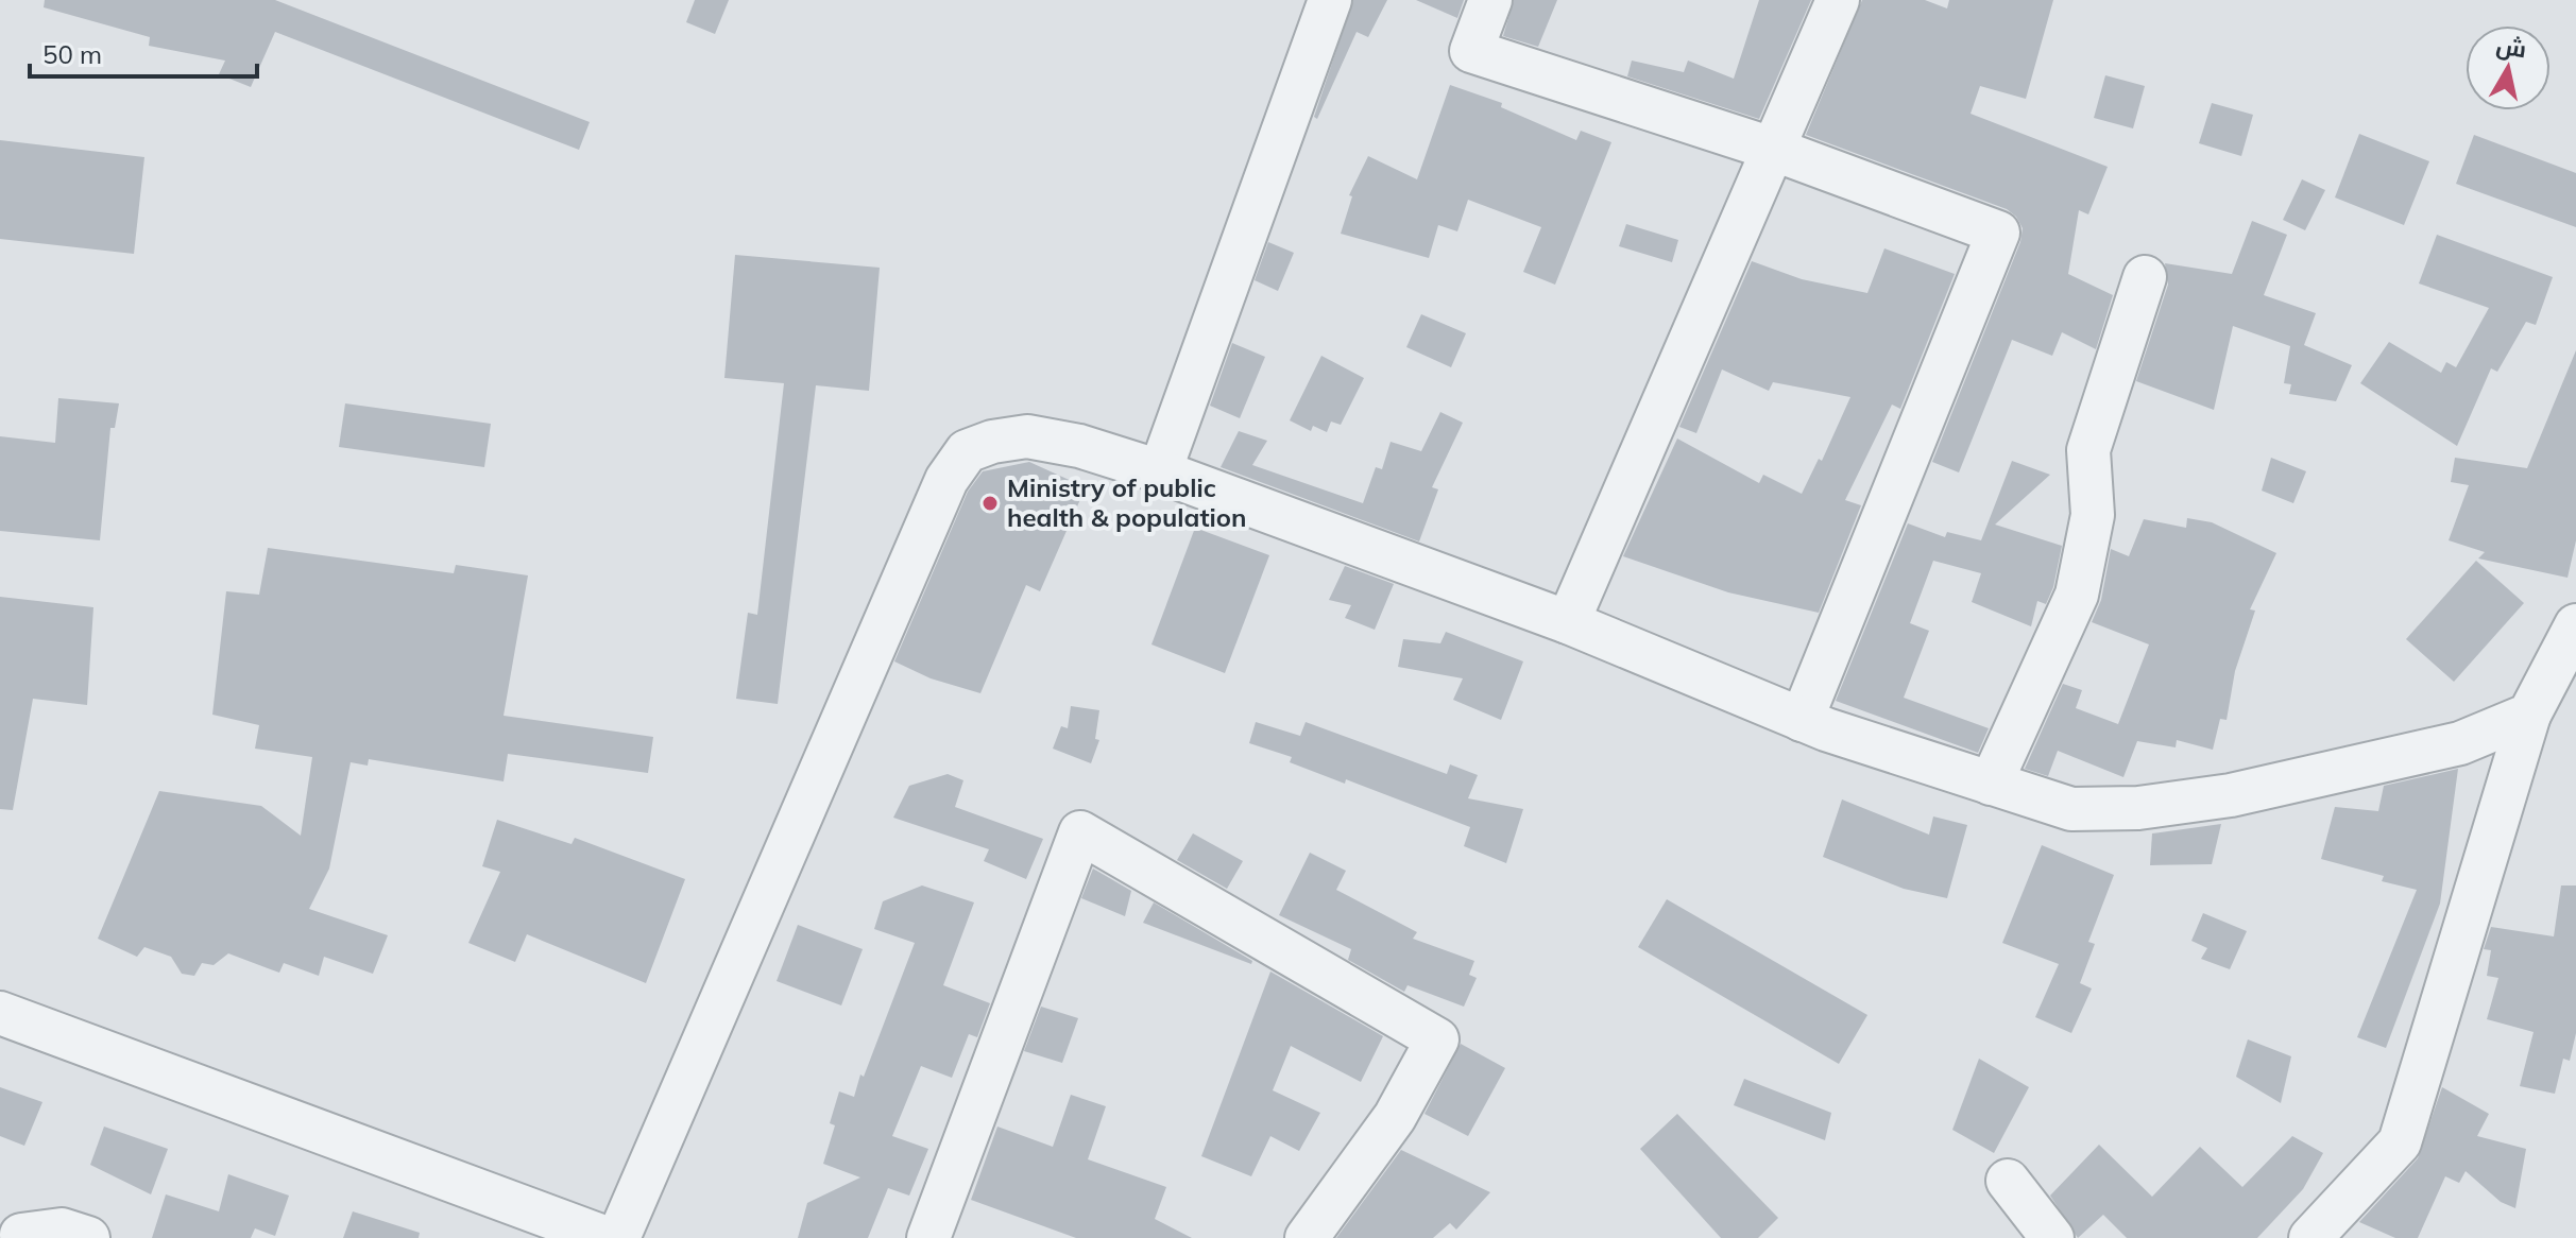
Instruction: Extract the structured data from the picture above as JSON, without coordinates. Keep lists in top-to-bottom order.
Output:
{
  "places": ["Ministry of public health & population"],
  "scale_bar": "50 m",
  "north": "top"
}
